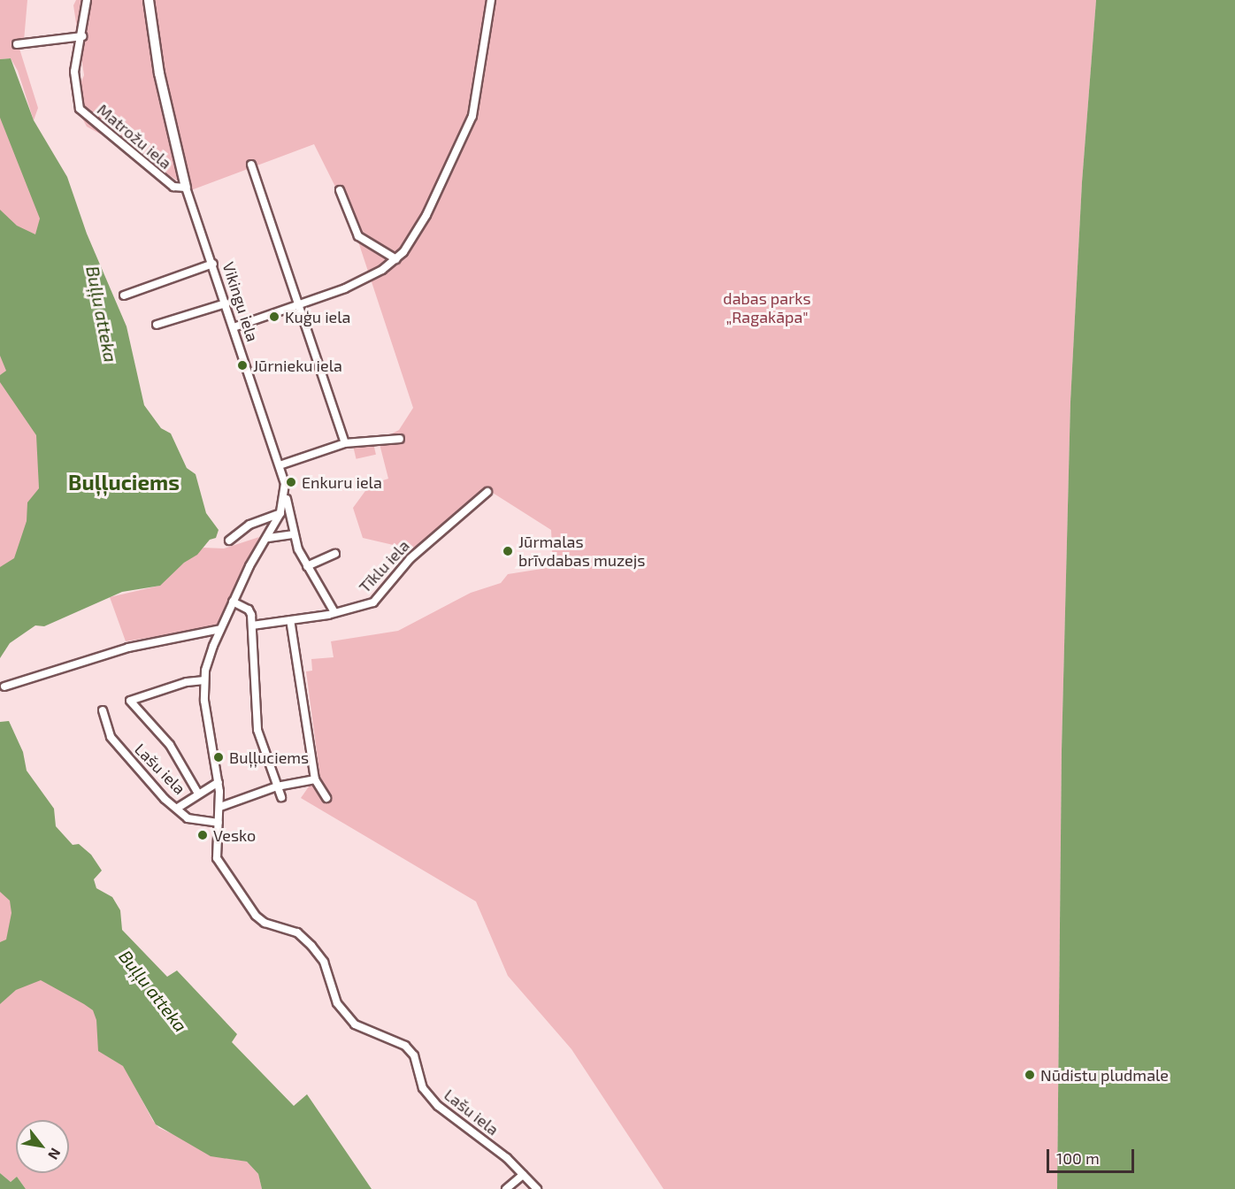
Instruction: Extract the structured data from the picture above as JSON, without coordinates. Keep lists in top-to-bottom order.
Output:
{
  "streets": {
    "main road": ["Vikingu iela"],
    "street": ["Matrožu iela", "Tīklu iela", "Lašu iela"]
  },
  "crossings": [
    ["Matrožu iela", "Vikingu iela"],
    ["Vikingu iela", "Lašu iela"]
  ],
  "districts": ["Buļļuciems"],
  "water": ["Buļļu atteka"],
  "parks": ["dabas parks „Ragakāpa\""],
  "places": [
    "Kuģu iela",
    "Jūrnieku iela",
    "Enkuru iela",
    "Jūrmalas brīvdabas muzejs",
    "Buļļuciems",
    "Vesko",
    "Nūdistu pludmale"
  ],
  "scale_bar": "100 m",
  "north": "bottom right"
}
